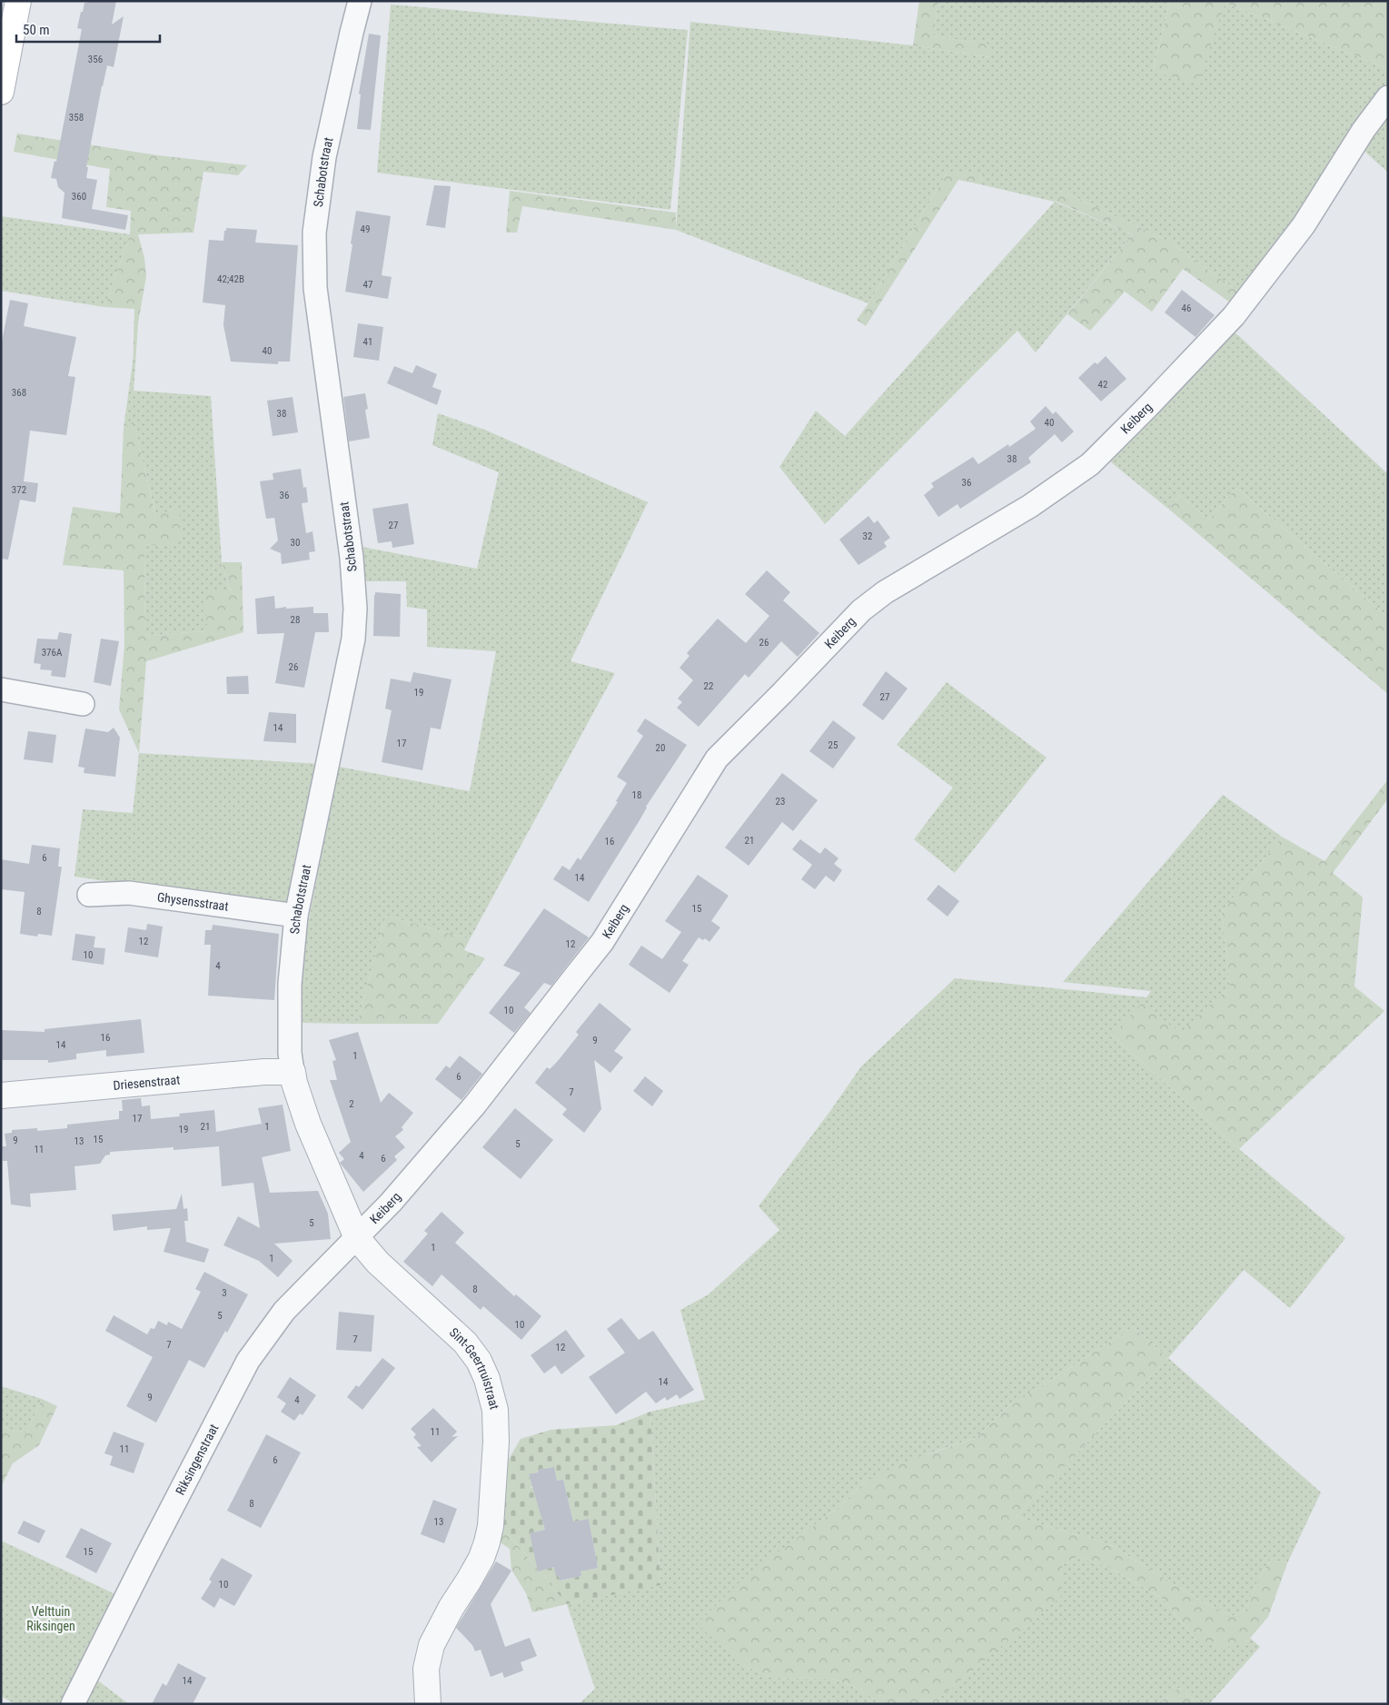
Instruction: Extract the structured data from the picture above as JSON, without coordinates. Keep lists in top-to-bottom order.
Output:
{
  "streets": {
    "street": [
      "Schabotstraat",
      "Keiberg",
      "Ghysensstraat",
      "Driesenstraat",
      "Sint-Geertruistraat",
      "Riksingenstraat"
    ]
  },
  "crossings": [
    ["Schabotstraat", "Ghysensstraat"],
    ["Schabotstraat", "Driesenstraat"],
    ["Schabotstraat", "Sint-Geertruistraat"],
    ["Keiberg", "Sint-Geertruistraat"],
    ["Keiberg", "Riksingenstraat"],
    ["Driesenstraat", "Sint-Geertruistraat"],
    ["Sint-Geertruistraat", "Riksingenstraat"]
  ],
  "parks": ["Velttuin Riksingen"],
  "house_numbers": [
    "356",
    "358",
    "360",
    "49",
    "42;42B",
    "47",
    "46",
    "41",
    "40",
    "42",
    "368",
    "38",
    "40",
    "38",
    "36",
    "372",
    "36",
    "27",
    "32",
    "30",
    "28",
    "26",
    "376A",
    "26",
    "22",
    "19",
    "27",
    "14",
    "17",
    "25",
    "20",
    "18",
    "23",
    "21",
    "16",
    "6",
    "14",
    "15",
    "8",
    "12",
    "12",
    "10",
    "4",
    "10",
    "16",
    "9",
    "14",
    "1",
    "6",
    "7",
    "2",
    "17",
    "21",
    "1",
    "19",
    "15",
    "9",
    "13",
    "5",
    "11",
    "4",
    "6",
    "5",
    "1",
    "1",
    "8",
    "3",
    "5",
    "10",
    "7",
    "7",
    "12",
    "14",
    "9",
    "4",
    "11",
    "11",
    "6",
    "8",
    "13",
    "15",
    "10",
    "14"
  ],
  "scale_bar": "50 m"
}
